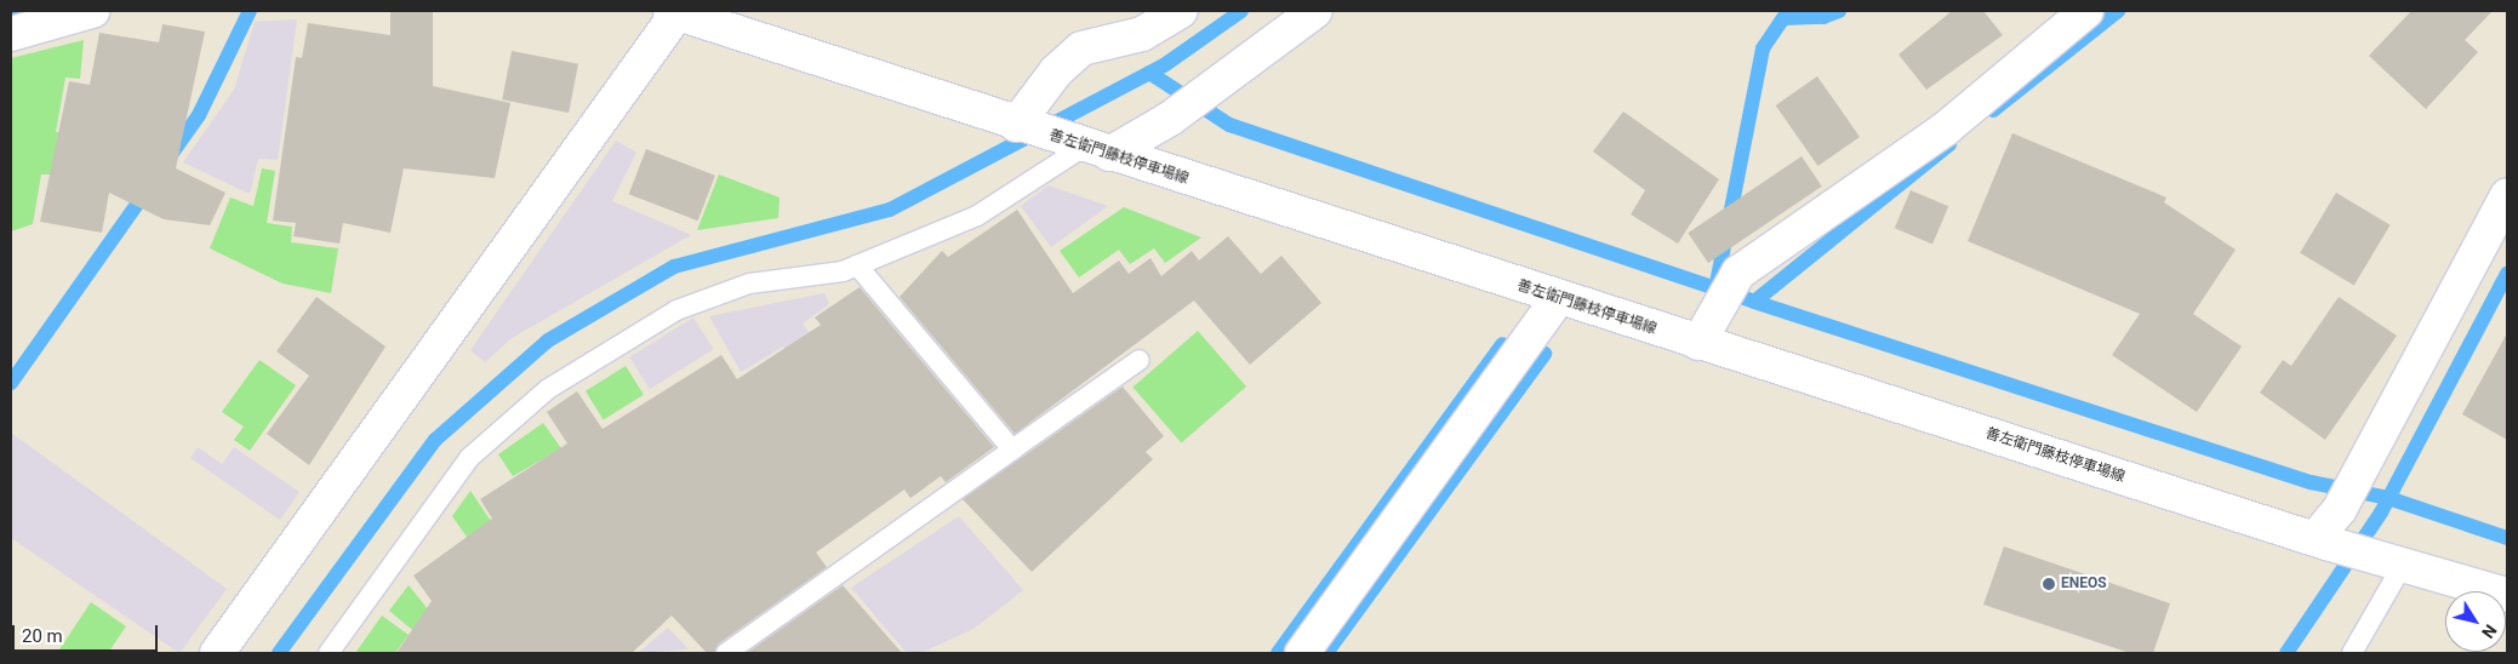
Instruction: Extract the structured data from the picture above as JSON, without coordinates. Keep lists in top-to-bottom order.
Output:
{
  "streets": {
    "street": ["善左衛門藤枝停車場線"]
  },
  "places": ["ENEOS"],
  "scale_bar": "20 m",
  "north": "bottom right"
}
